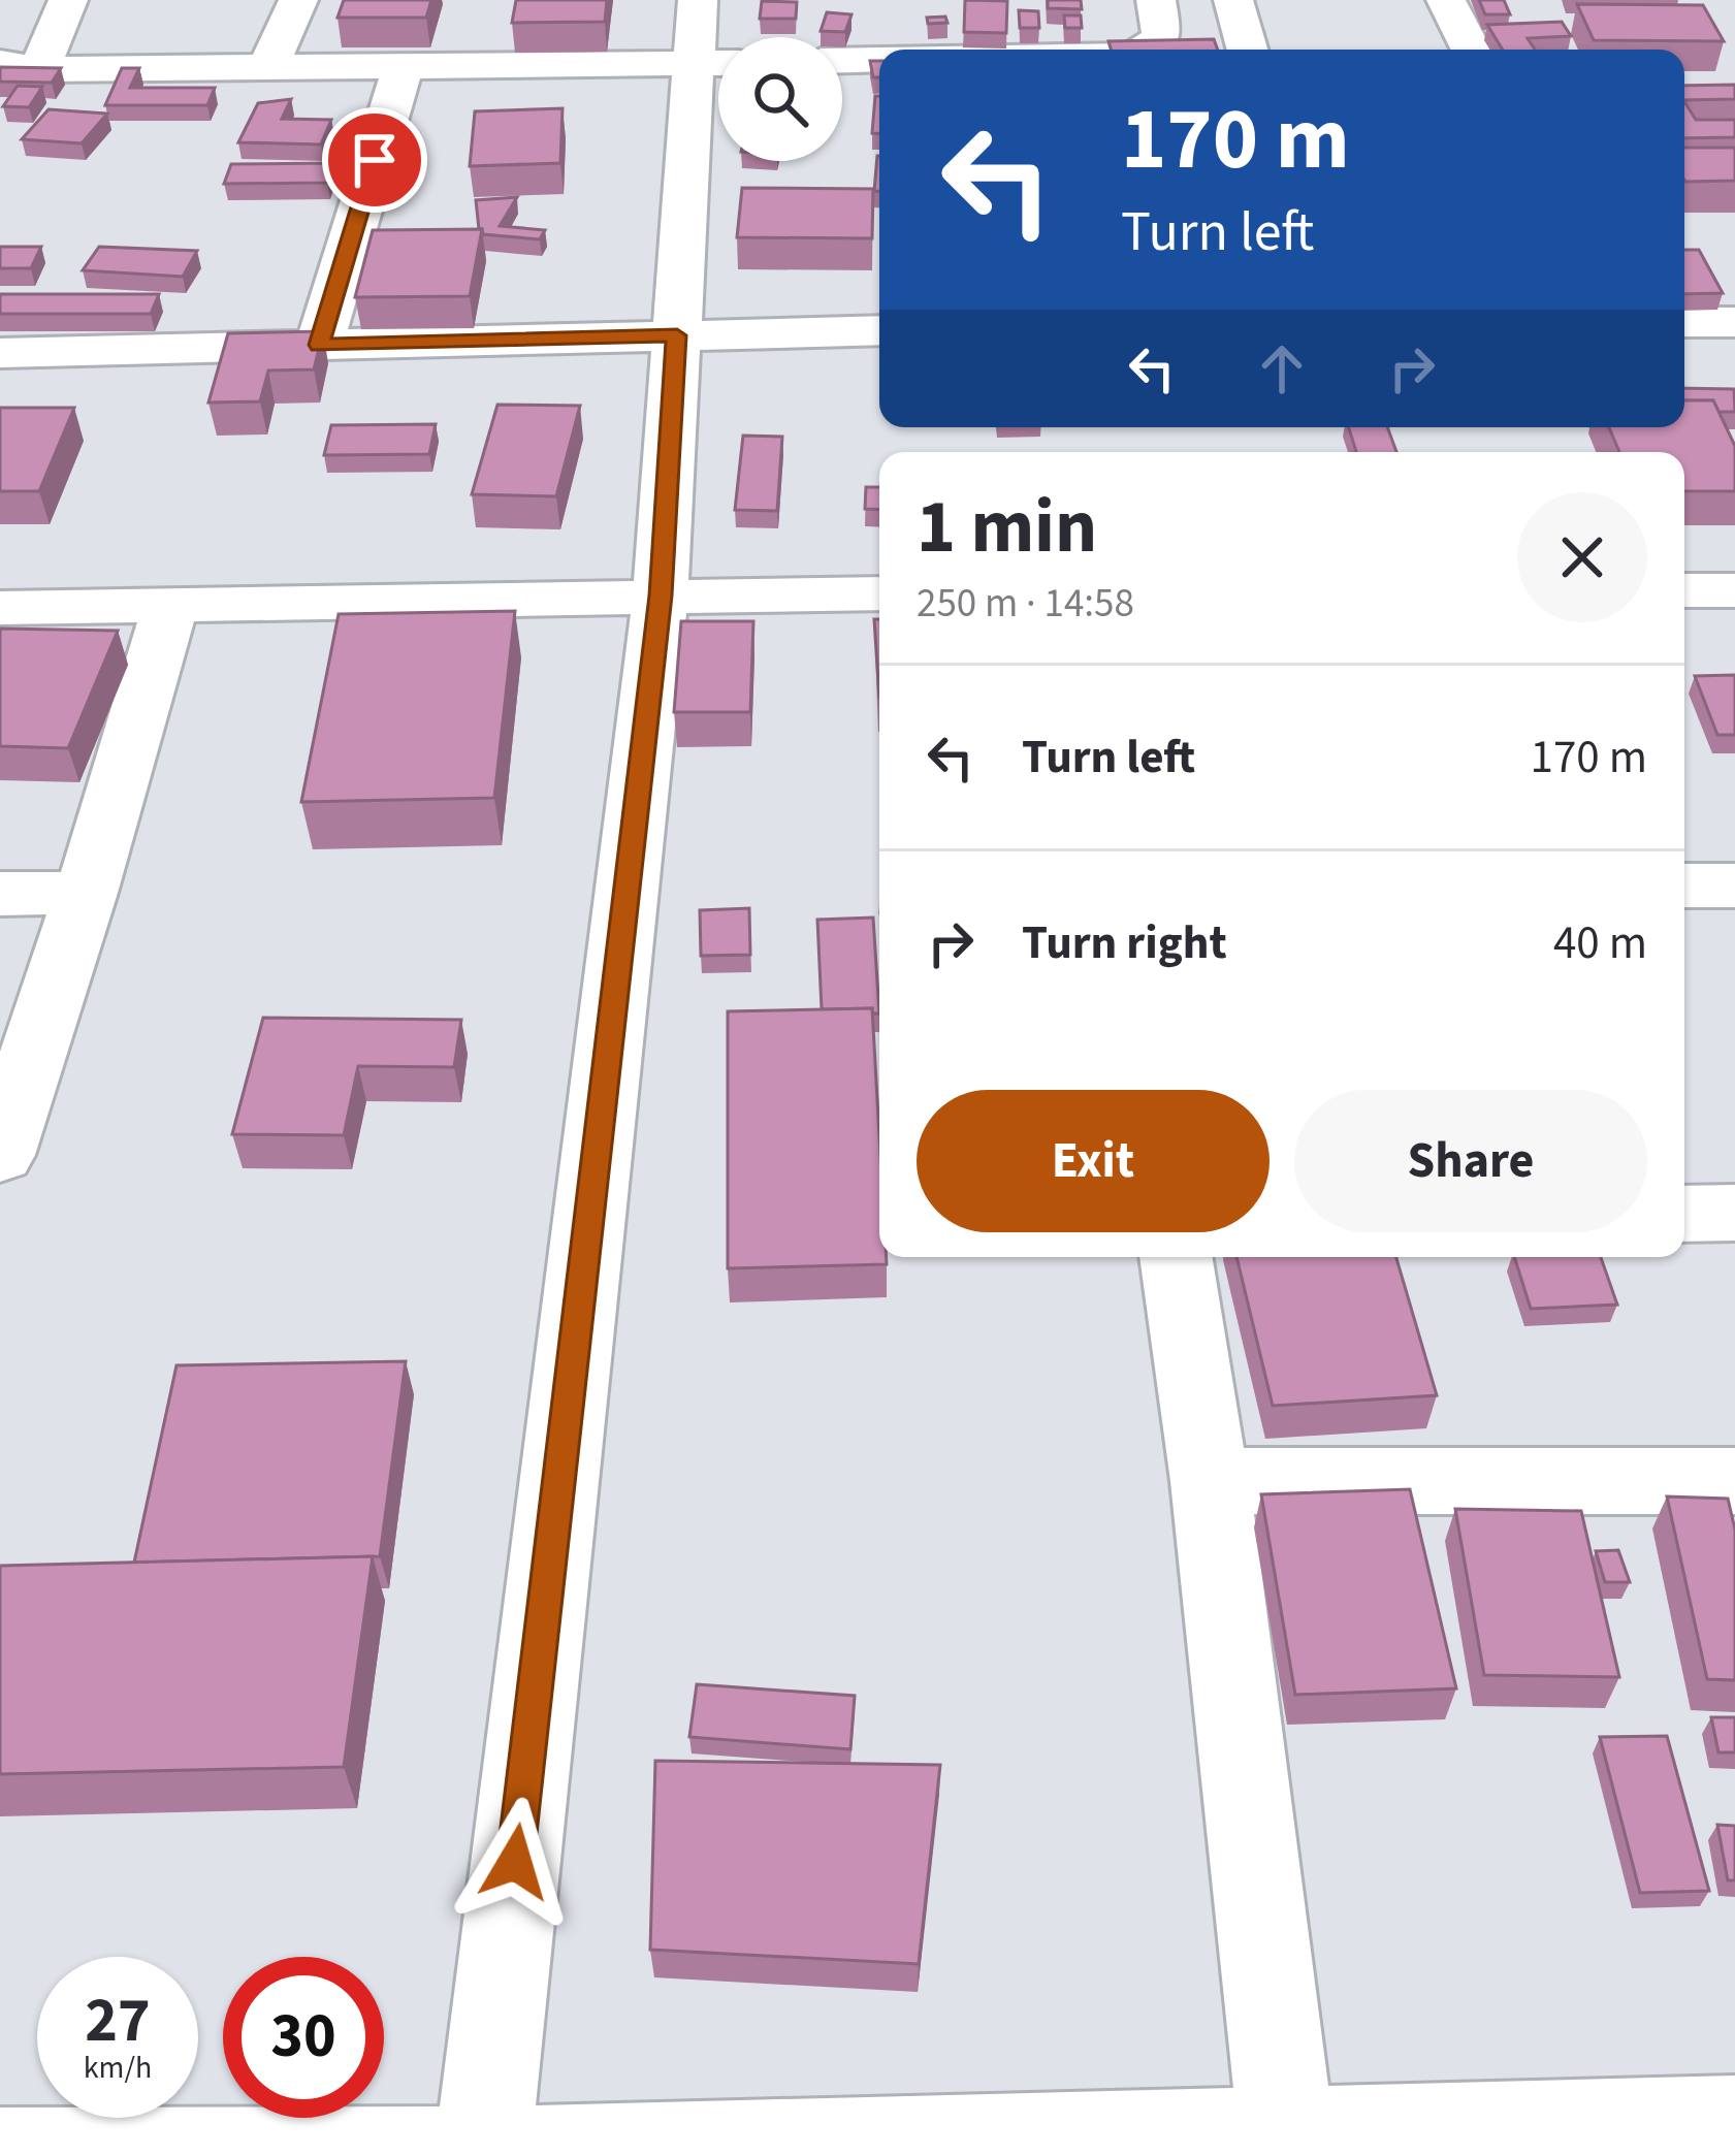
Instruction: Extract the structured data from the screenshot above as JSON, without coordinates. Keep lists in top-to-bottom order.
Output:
{
  "page": {
    "turn": ["170 m", "Turn left"],
    "heading": ["1 min", "250 m · 14:58"],
    "list": [
      {
        "name": "Turn left",
        "value": "170 m"
      },
      {
        "name": "Turn right",
        "value": "40 m"
      }
    ],
    "buttons": ["Exit", "Share"],
    "speed": "27 km/h",
    "limit": "30"
  }
}
